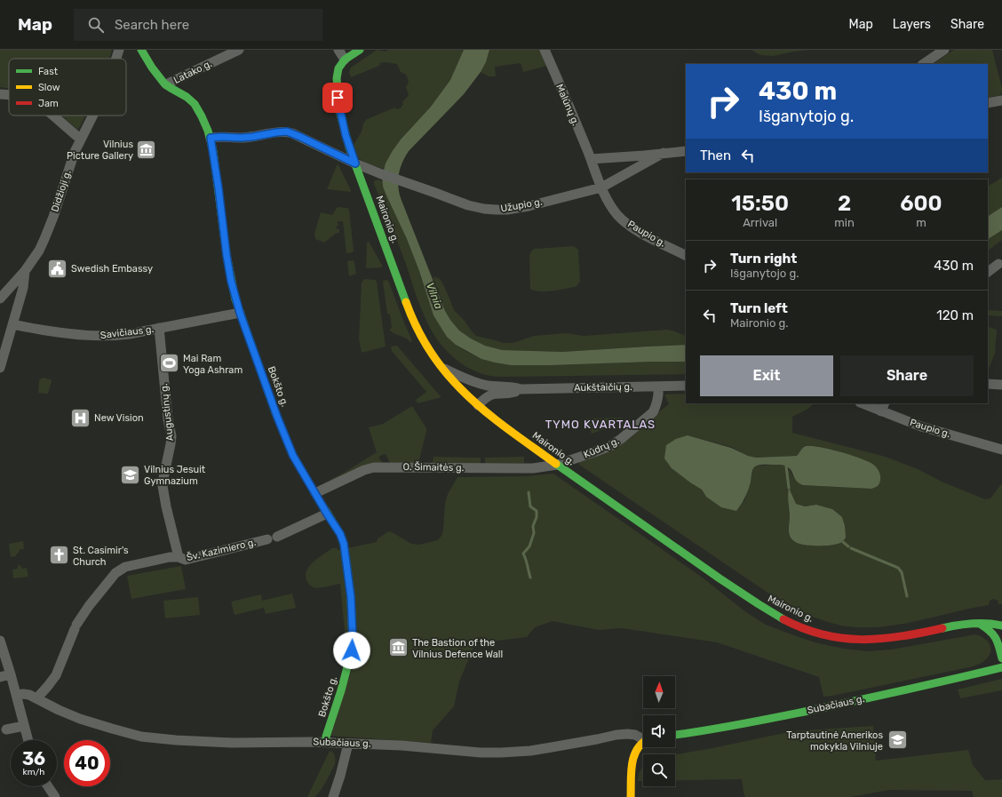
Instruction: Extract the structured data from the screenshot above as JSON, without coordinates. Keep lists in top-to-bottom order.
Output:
{
  "streets": {
    "main road": ["Maironio g.", "Bokšto g.", "Subačiaus g."],
    "street": [
      "Latako g.",
      "Malūnų g.",
      "Didžioji g.",
      "Užupio g.",
      "Paupio g.",
      "Savičiaus g.",
      "Aukštaičių g.",
      "Augustinų g.",
      "Kūdrų g.",
      "O. Šimaitės g.",
      "Šv. Kazimiero g."
    ]
  },
  "crossings": [
    ["Latako g.", "Bokšto g."],
    ["Malūnų g.", "Užupio g."],
    ["Didžioji g.", "Savičiaus g."],
    ["Užupio g.", "Maironio g."],
    ["Užupio g.", "Paupio g."],
    ["Maironio g.", "Aukštaičių g."],
    ["Maironio g.", "Kūdrų g."],
    ["Maironio g.", "O. Šimaitės g."],
    ["Savičiaus g.", "Bokšto g."],
    ["Savičiaus g.", "Augustinų g."],
    ["Bokšto g.", "O. Šimaitės g."],
    ["Bokšto g.", "Šv. Kazimiero g."],
    ["Bokšto g.", "Subačiaus g."],
    ["Aukštaičių g.", "Kūdrų g."],
    ["Augustinų g.", "Šv. Kazimiero g."],
    ["Kūdrų g.", "O. Šimaitės g."],
    ["Šv. Kazimiero g.", "Subačiaus g."]
  ],
  "districts": ["TYMO KVARTALAS"],
  "water": ["Vilnia"],
  "places": {
    "museum": ["Vilnius Picture Gallery", "The Bastion of the Vilnius Defence Wall"],
    "public building": ["Swedish Embassy"],
    "sports": ["Mai Ram Yoga Ashram"],
    "hospital": ["New Vision"],
    "school or university": ["Vilnius Jesuit Gymnazium", "Tarptautinė Amerikos mokykla Vilniuje"],
    "church": ["St. Casimir's Church"]
  },
  "legend": ["Fast", "Slow", "Jam"],
  "north": "top",
  "page": {
    "header": "Map",
    "search": "Search here",
    "nav": ["Map", "Layers", "Share"],
    "turn": ["430 m", "Išganytojo g."],
    "then": "Then",
    "eta": [
      "15:50",
      "Arrival",
      "2",
      "min",
      "600",
      "m"
    ],
    "list": [
      {
        "name": "Turn right",
        "note": "Išganytojo g.",
        "value": "430 m"
      },
      {
        "name": "Turn left",
        "note": "Maironio g.",
        "value": "120 m"
      }
    ],
    "buttons": ["Exit", "Share"],
    "speed": "36 km/h",
    "limit": "40"
  }
}
